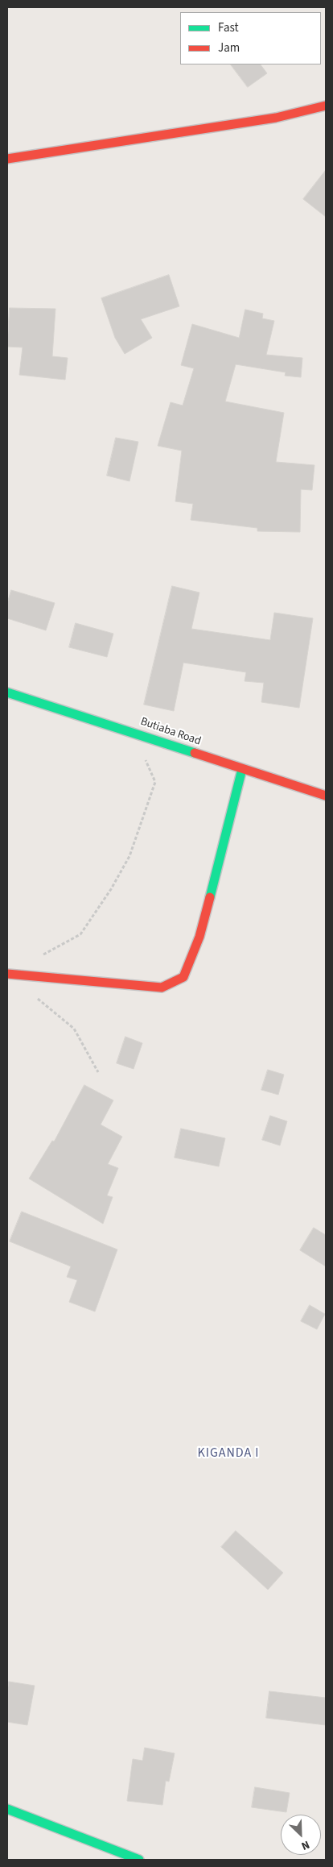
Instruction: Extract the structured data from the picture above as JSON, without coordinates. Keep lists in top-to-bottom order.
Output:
{
  "streets": {
    "street": ["Butiaba Road"]
  },
  "districts": ["KIGANDA I"],
  "legend": ["Fast", "Jam"],
  "north": "bottom right"
}
